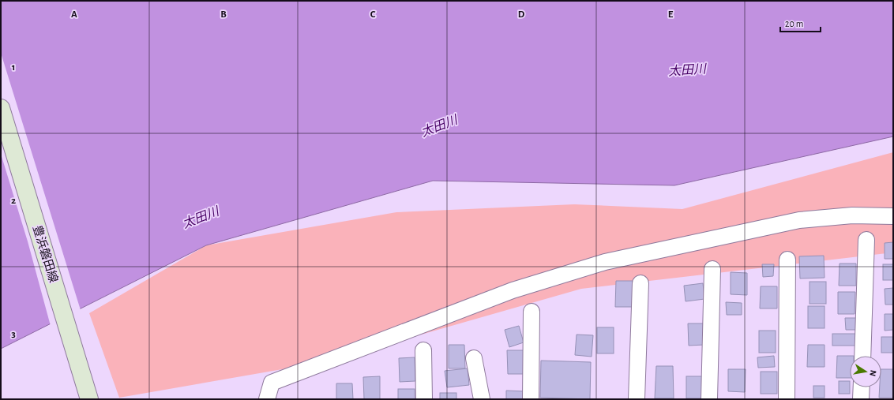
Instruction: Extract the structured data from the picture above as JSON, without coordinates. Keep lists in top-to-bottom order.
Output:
{
  "streets": {
    "main road": ["豊浜磐田線"]
  },
  "water": ["太田川"],
  "scale_bar": "20 m",
  "north": "right",
  "grid": {
    "columns": [
      "A",
      "B",
      "C",
      "D",
      "E"
    ],
    "rows": ["1", "2", "3"]
  }
}
